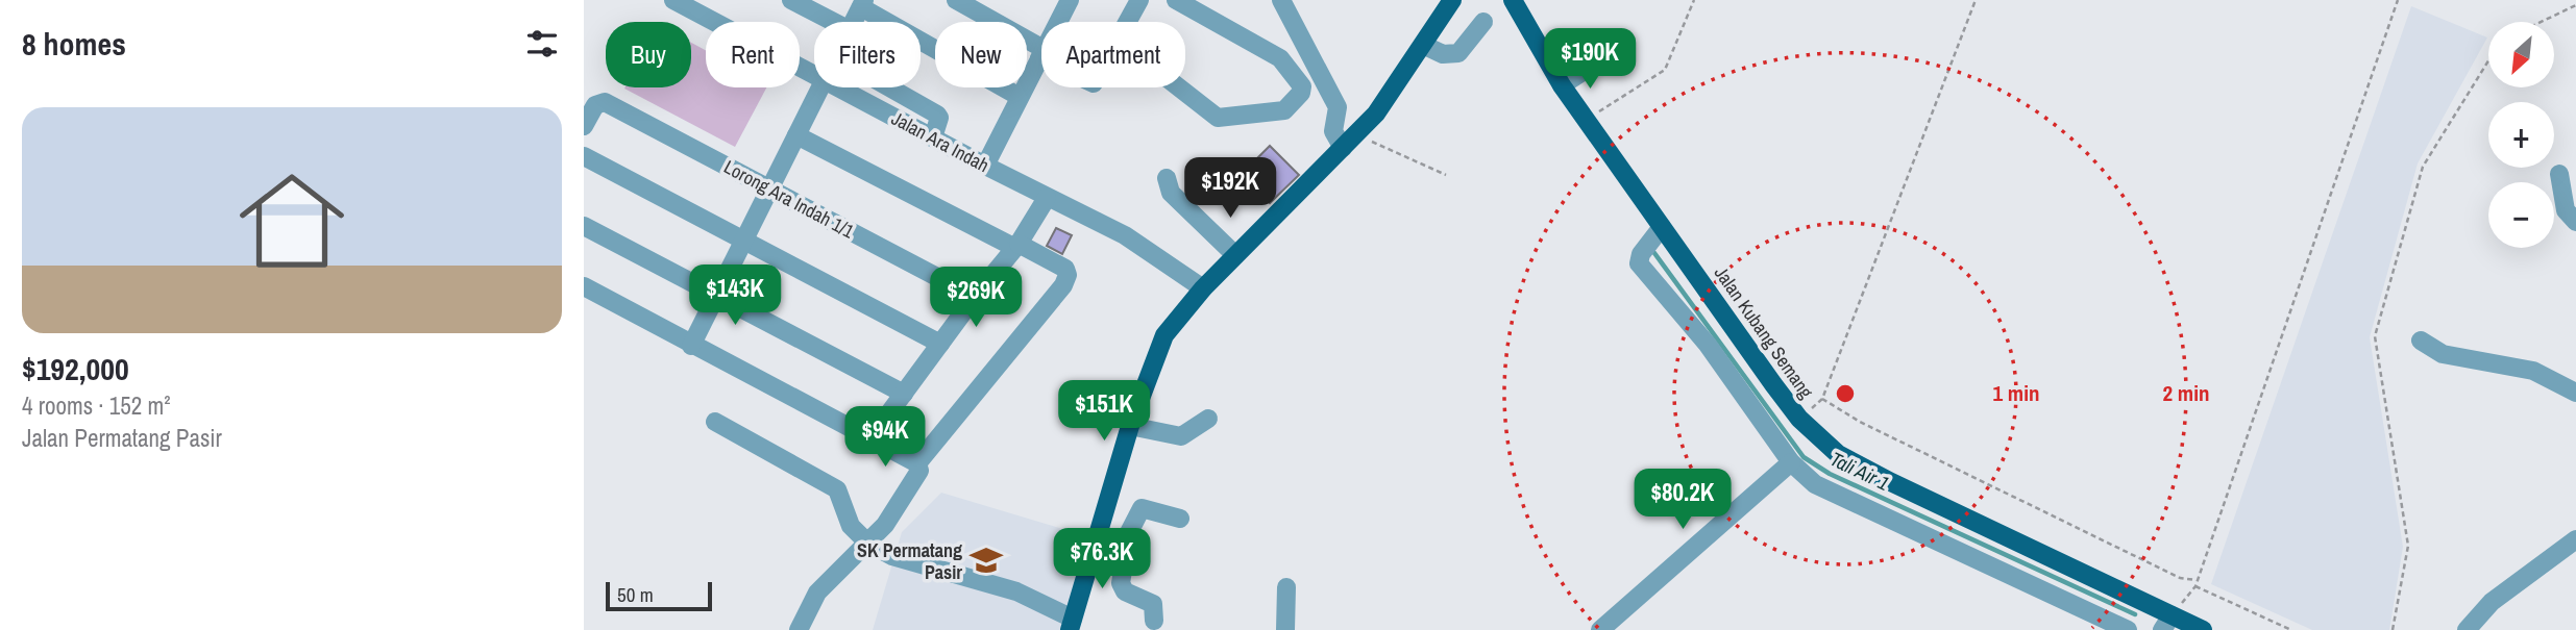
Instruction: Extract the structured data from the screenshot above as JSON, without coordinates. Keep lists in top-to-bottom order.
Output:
{
  "streets": {
    "main road": ["Jalan Kubang Semang"],
    "street": ["Jalan Ara Indah", "Lorong Ara Indah 1/1"]
  },
  "water": ["Tali Air 1"],
  "places": {
    "school or university": ["SK Permatang Pasir"]
  },
  "scale_bar": "50 m",
  "north": "bottom left",
  "page": {
    "heading": "8 homes",
    "map_buttons": ["+", "−"],
    "chip": [
      "Buy",
      "Rent",
      "Filters",
      "New",
      "Apartment"
    ],
    "price": [
      "$190K",
      "$192K",
      "$143K",
      "$269K",
      "$151K",
      "$94K",
      "$80.2K",
      "$76.3K"
    ],
    "list": [
      {
        "name": "$192,000",
        "note": "4 rooms · 152 m² · Jalan Permatang Pasir"
      }
    ],
    "scale": "50 m"
  },
  "rings": ["1 min", "2 min"]
}
